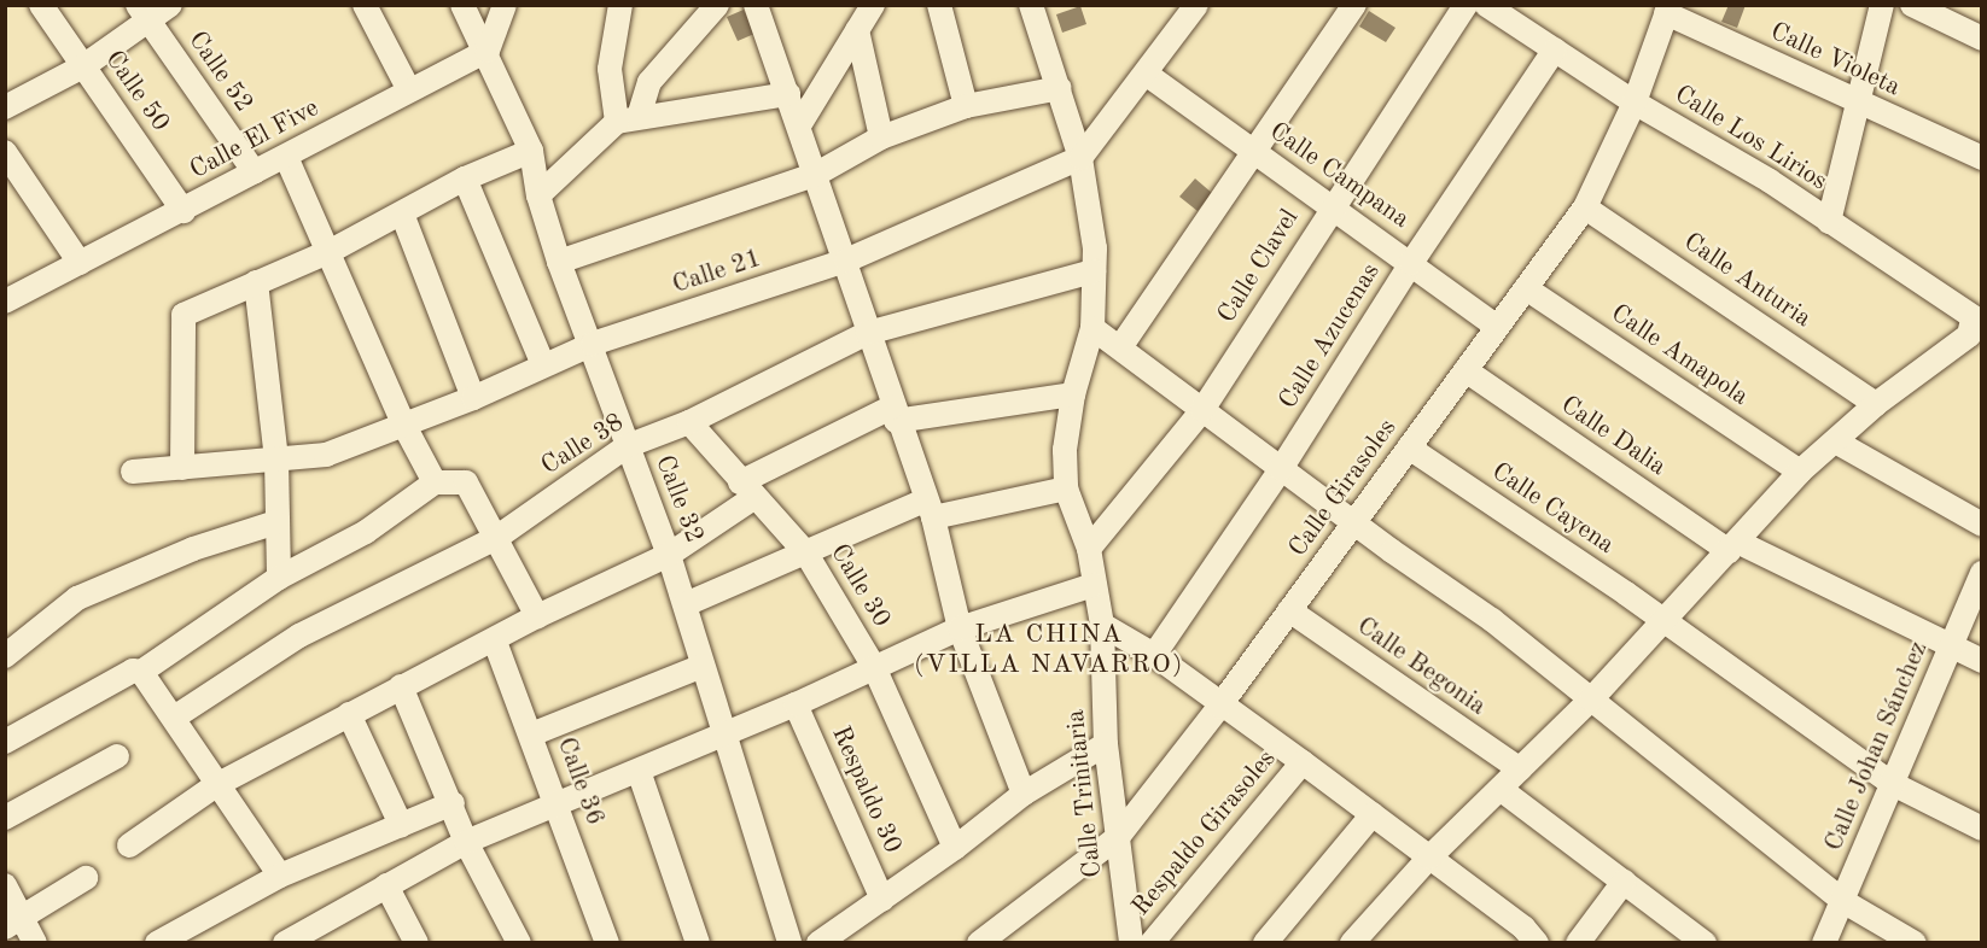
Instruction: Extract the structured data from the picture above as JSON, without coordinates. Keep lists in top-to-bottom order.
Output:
{
  "streets": {
    "street": [
      "Calle Violeta",
      "Calle 52",
      "Calle 50",
      "Calle Los Lirios",
      "Calle El Five",
      "Calle Campana",
      "Calle Clavel",
      "Calle 21",
      "Calle Anturia",
      "Calle Azucenas",
      "Calle Amapola",
      "Calle Dalia",
      "Calle 38",
      "Calle Girasoles",
      "Calle 32",
      "Calle Cayena",
      "Calle 30",
      "Calle Begonia",
      "Calle Johan Sánchez",
      "Calle 36",
      "Respaldo 30",
      "Calle Trinitaria",
      "Respaldo Girasoles"
    ]
  },
  "crossings": [
    ["Calle Violeta", "Calle Girasoles"],
    ["Calle 52", "Calle El Five"],
    ["Calle 50", "Calle El Five"],
    ["Calle Los Lirios", "Calle Azucenas"],
    ["Calle Los Lirios", "Calle Girasoles"],
    ["Calle El Five", "Calle 32"],
    ["Calle Campana", "Calle Clavel"],
    ["Calle Campana", "Calle 21"],
    ["Calle Campana", "Calle Azucenas"],
    ["Calle Campana", "Calle Girasoles"],
    ["Calle Clavel", "Calle Trinitaria"],
    ["Calle 21", "Calle 32"],
    ["Calle 21", "Calle Trinitaria"],
    ["Calle Anturia", "Calle Girasoles"],
    ["Calle Amapola", "Calle Girasoles"],
    ["Calle Dalia", "Calle Girasoles"],
    ["Calle Dalia", "Calle Johan Sánchez"],
    ["Calle 38", "Calle 32"],
    ["Calle 38", "Calle 30"],
    ["Calle 38", "Calle Trinitaria"],
    ["Calle Girasoles", "Calle Cayena"],
    ["Calle Girasoles", "Calle Begonia"],
    ["Calle Girasoles", "Calle Trinitaria"],
    ["Calle Cayena", "Calle Johan Sánchez"]
  ],
  "districts": ["LA CHINA (VILLA NAVARRO)"]
}
